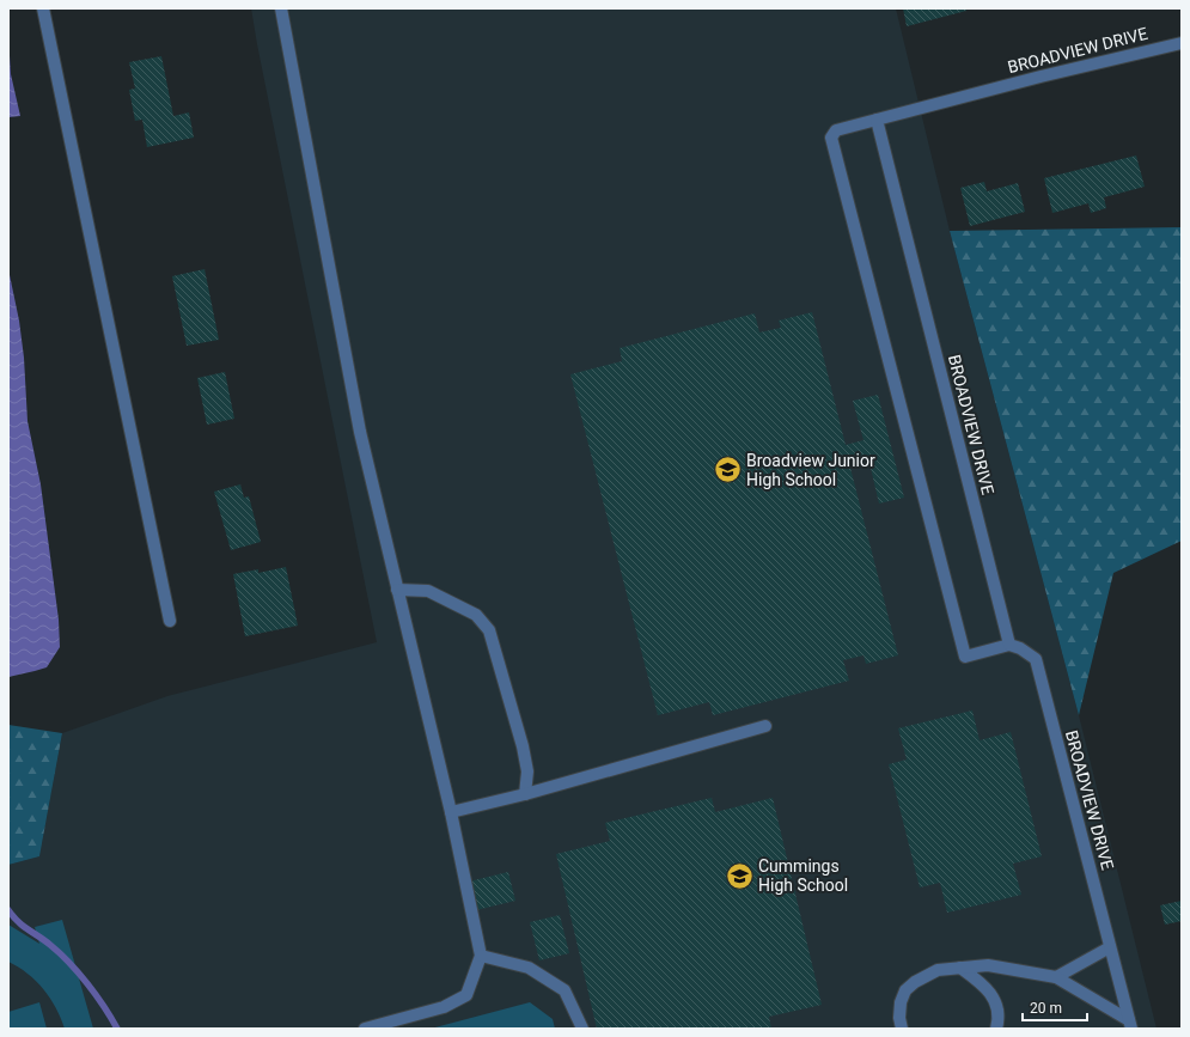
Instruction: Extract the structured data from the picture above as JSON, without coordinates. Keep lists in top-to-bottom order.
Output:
{
  "streets": {
    "street": ["BROADVIEW DRIVE"]
  },
  "places": {
    "school or university": ["Broadview Junior High School", "Cummings High School"]
  },
  "scale_bar": "20 m"
}
